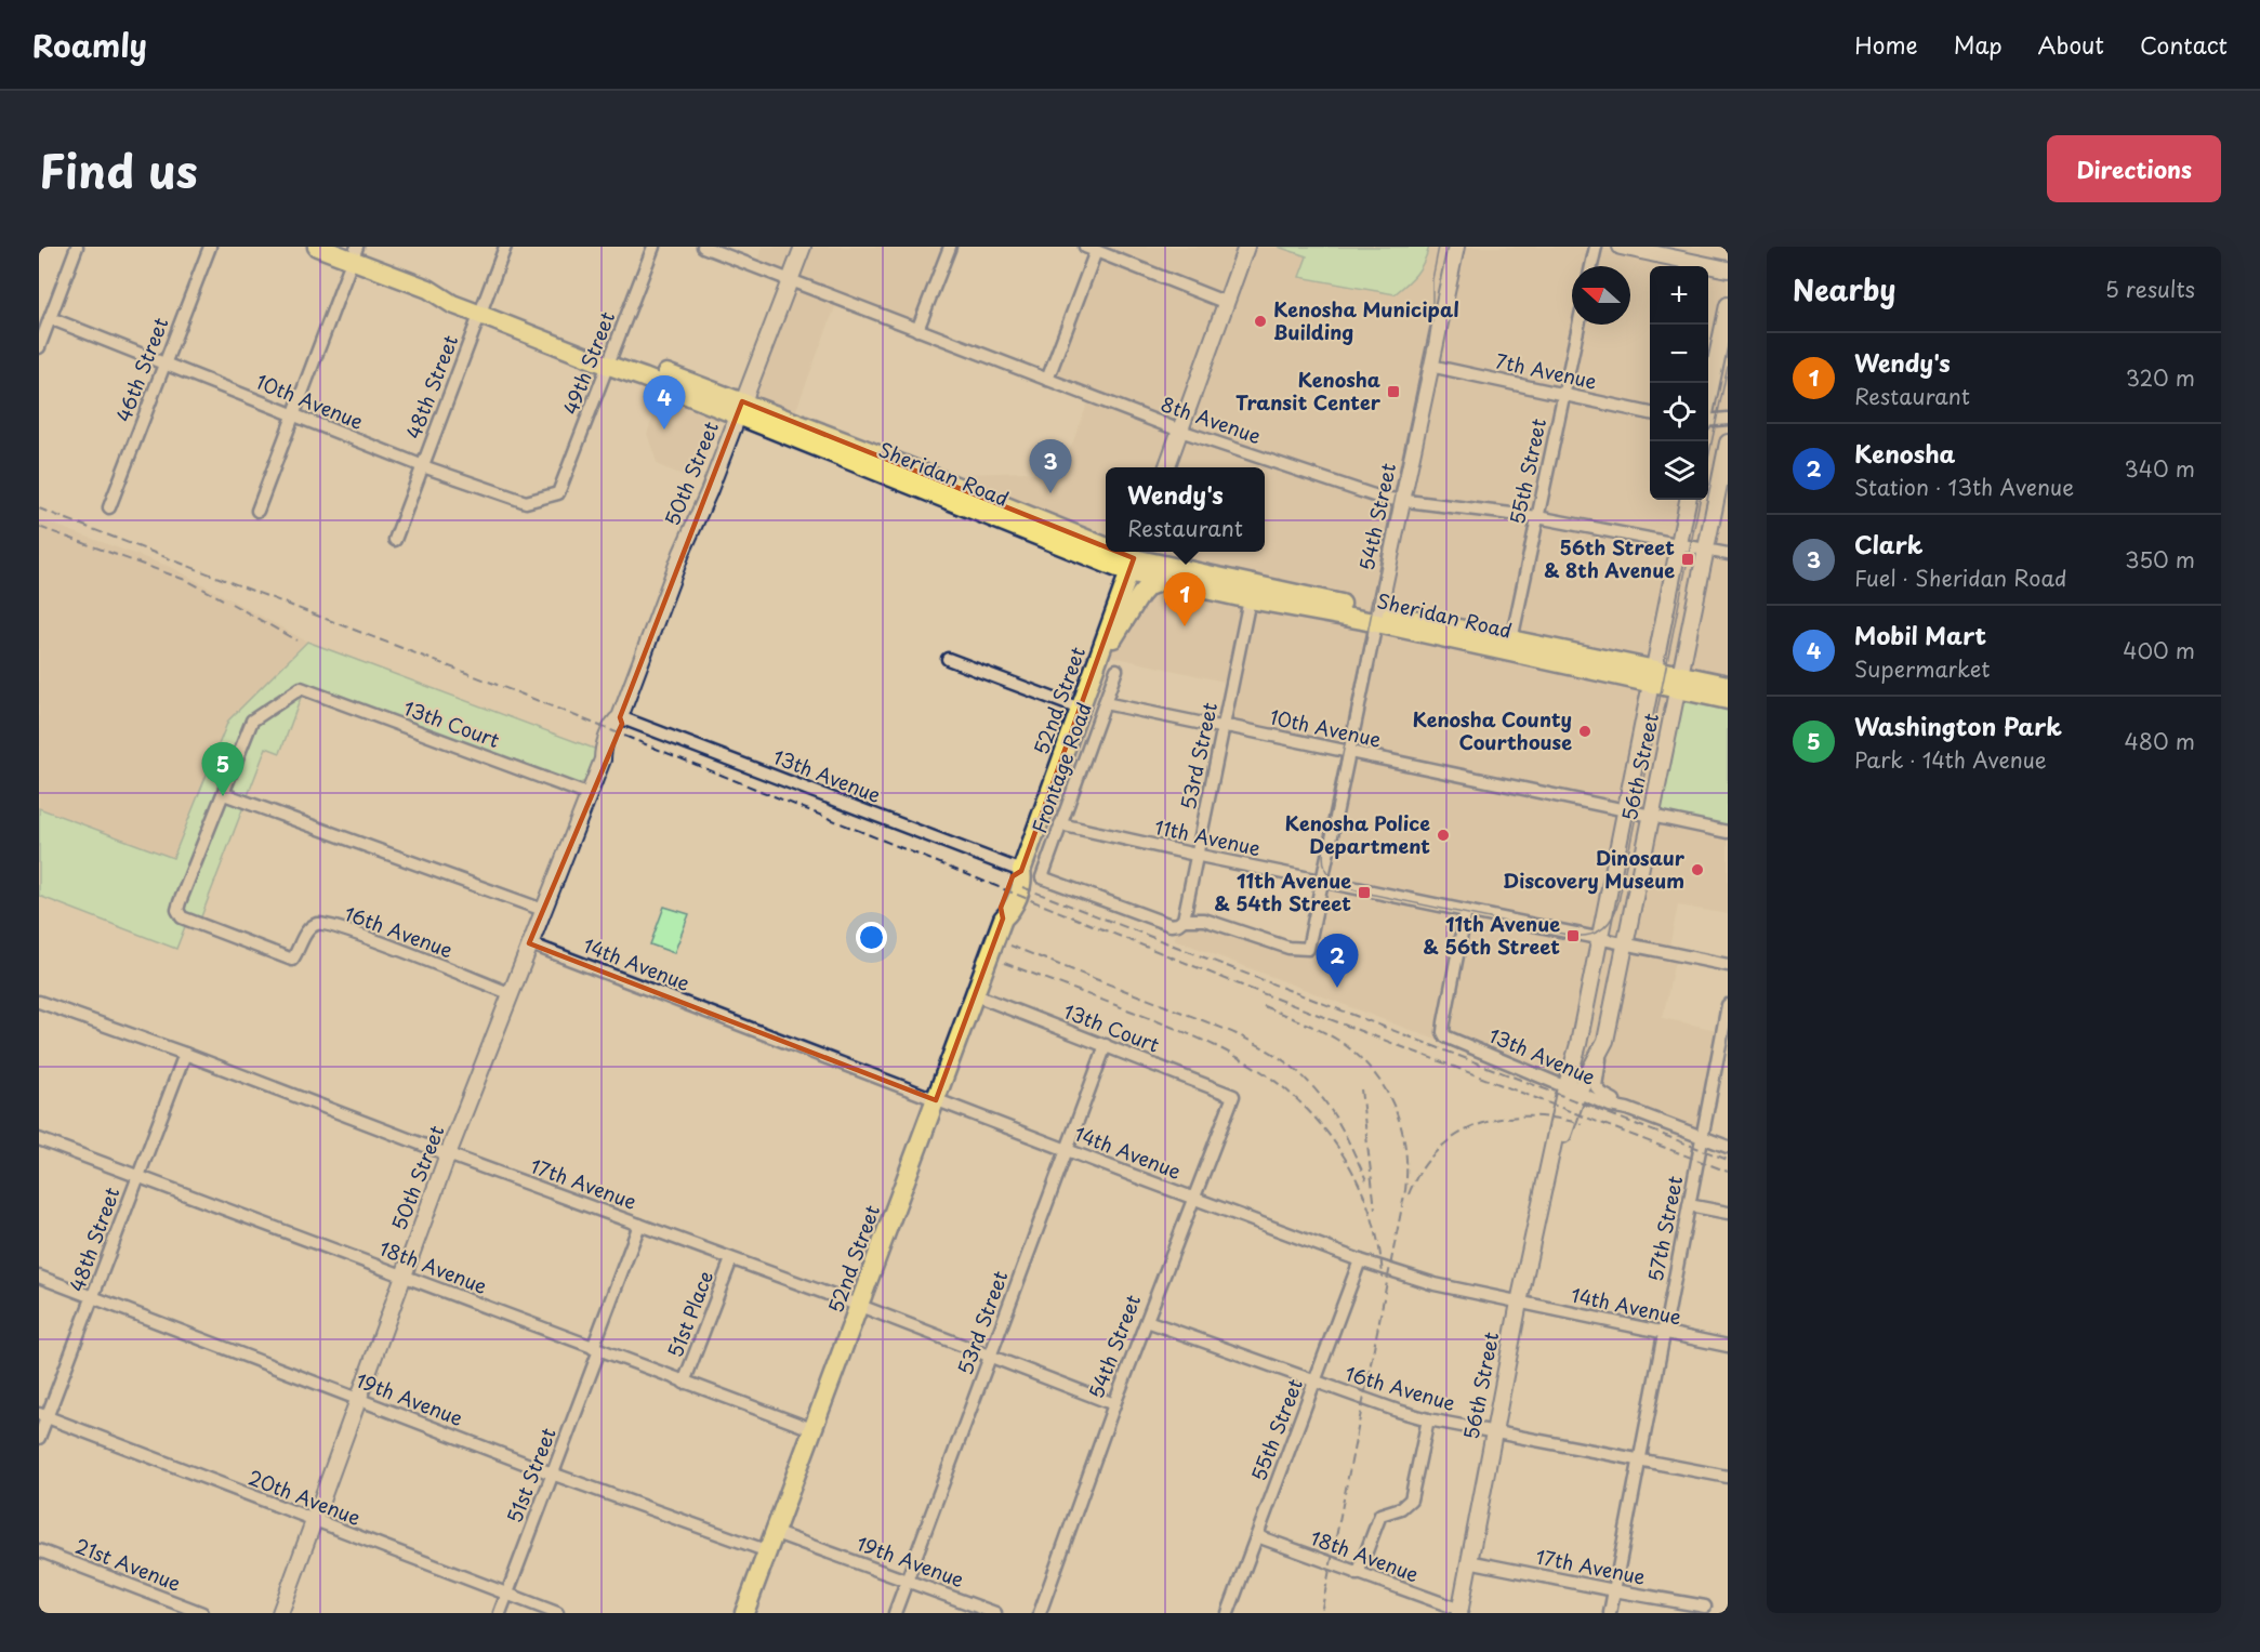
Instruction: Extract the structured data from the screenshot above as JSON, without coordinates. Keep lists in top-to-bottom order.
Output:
{
  "streets": {
    "main road": ["Sheridan Road", "52nd Street"],
    "street": [
      "49th Street",
      "46th Street",
      "7th Avenue",
      "48th Street",
      "10th Avenue",
      "8th Avenue",
      "55th Street",
      "50th Street",
      "54th Street",
      "13th Court",
      "53rd Street",
      "56th Street",
      "Frontage Road",
      "13th Avenue",
      "11th Avenue",
      "16th Avenue",
      "14th Avenue",
      "17th Avenue",
      "57th Street",
      "18th Avenue",
      "51st Place",
      "19th Avenue",
      "51st Street",
      "20th Avenue",
      "21st Avenue"
    ]
  },
  "crossings": [
    ["49th Street", "10th Avenue"],
    ["49th Street", "Sheridan Road"],
    ["46th Street", "10th Avenue"],
    ["7th Avenue", "55th Street"],
    ["7th Avenue", "54th Street"],
    ["48th Street", "10th Avenue"],
    ["48th Street", "Sheridan Road"],
    ["48th Street", "17th Avenue"],
    ["48th Street", "18th Avenue"],
    ["48th Street", "19th Avenue"],
    ["48th Street", "20th Avenue"],
    ["10th Avenue", "54th Street"],
    ["10th Avenue", "53rd Street"],
    ["10th Avenue", "56th Street"],
    ["10th Avenue", "Frontage Road"],
    ["8th Avenue", "55th Street"],
    ["8th Avenue", "50th Street"],
    ["8th Avenue", "54th Street"],
    ["8th Avenue", "56th Street"],
    ["55th Street", "Sheridan Road"],
    ["55th Street", "16th Avenue"],
    ["55th Street", "14th Avenue"],
    ["55th Street", "18th Avenue"],
    ["50th Street", "Sheridan Road"],
    ["50th Street", "13th Court"],
    ["50th Street", "13th Avenue"],
    ["50th Street", "16th Avenue"],
    ["50th Street", "14th Avenue"],
    ["50th Street", "17th Avenue"],
    ["50th Street", "18th Avenue"],
    ["50th Street", "19th Avenue"],
    ["50th Street", "20th Avenue"],
    ["Sheridan Road", "54th Street"],
    ["Sheridan Road", "52nd Street"],
    ["Sheridan Road", "53rd Street"],
    ["Sheridan Road", "56th Street"],
    ["54th Street", "13th Court"],
    ["54th Street", "53rd Street"],
    ["54th Street", "Frontage Road"],
    ["54th Street", "11th Avenue"],
    ["54th Street", "16th Avenue"],
    ["54th Street", "14th Avenue"],
    ["54th Street", "17th Avenue"],
    ["52nd Street", "13th Court"],
    ["52nd Street", "13th Avenue"],
    ["52nd Street", "14th Avenue"],
    ["52nd Street", "17th Avenue"],
    ["52nd Street", "18th Avenue"],
    ["52nd Street", "19th Avenue"],
    ["13th Court", "53rd Street"],
    ["13th Court", "16th Avenue"],
    ["53rd Street", "Frontage Road"],
    ["53rd Street", "11th Avenue"],
    ["53rd Street", "14th Avenue"],
    ["53rd Street", "17th Avenue"],
    ["53rd Street", "19th Avenue"],
    ["56th Street", "13th Avenue"],
    ["56th Street", "11th Avenue"],
    ["56th Street", "16th Avenue"],
    ["56th Street", "14th Avenue"],
    ["56th Street", "17th Avenue"],
    ["56th Street", "18th Avenue"],
    ["Frontage Road", "11th Avenue"],
    ["13th Avenue", "11th Avenue"],
    ["13th Avenue", "57th Street"],
    ["16th Avenue", "57th Street"],
    ["14th Avenue", "57th Street"],
    ["17th Avenue", "57th Street"],
    ["17th Avenue", "51st Place"],
    ["17th Avenue", "51st Street"],
    ["18th Avenue", "51st Place"],
    ["18th Avenue", "51st Street"],
    ["19th Avenue", "51st Street"],
    ["51st Street", "20th Avenue"]
  ],
  "places": {
    "other": [
      "Kenosha Municipal Building",
      "Kenosha County Courthouse",
      "Kenosha Police Department",
      "Dinosaur Discovery Museum"
    ],
    "transit": [
      "Kenosha Transit Center",
      "56th Street & 8th Avenue",
      "11th Avenue & 54th Street",
      "11th Avenue & 56th Street"
    ]
  },
  "north": "left",
  "page": {
    "header": "Roamly",
    "nav": [
      "Home",
      "Map",
      "About",
      "Contact"
    ],
    "title": "Find us",
    "buttons": "Directions",
    "heading": ["Nearby", "5 results"],
    "map_buttons": ["+", "−"],
    "list": [
      {
        "mark": "1",
        "name": "Wendy's",
        "note": "Restaurant",
        "value": "320 m"
      },
      {
        "mark": "2",
        "name": "Kenosha",
        "note": "Station · 13th Avenue",
        "value": "340 m"
      },
      {
        "mark": "3",
        "name": "Clark",
        "note": "Fuel · Sheridan Road",
        "value": "350 m"
      },
      {
        "mark": "4",
        "name": "Mobil Mart",
        "note": "Supermarket",
        "value": "400 m"
      },
      {
        "mark": "5",
        "name": "Washington Park",
        "note": "Park · 14th Avenue",
        "value": "480 m"
      }
    ],
    "pins": [
      "4",
      "3",
      "1",
      "5",
      "2"
    ],
    "popup": ["Wendy's", "Restaurant"]
  }
}
